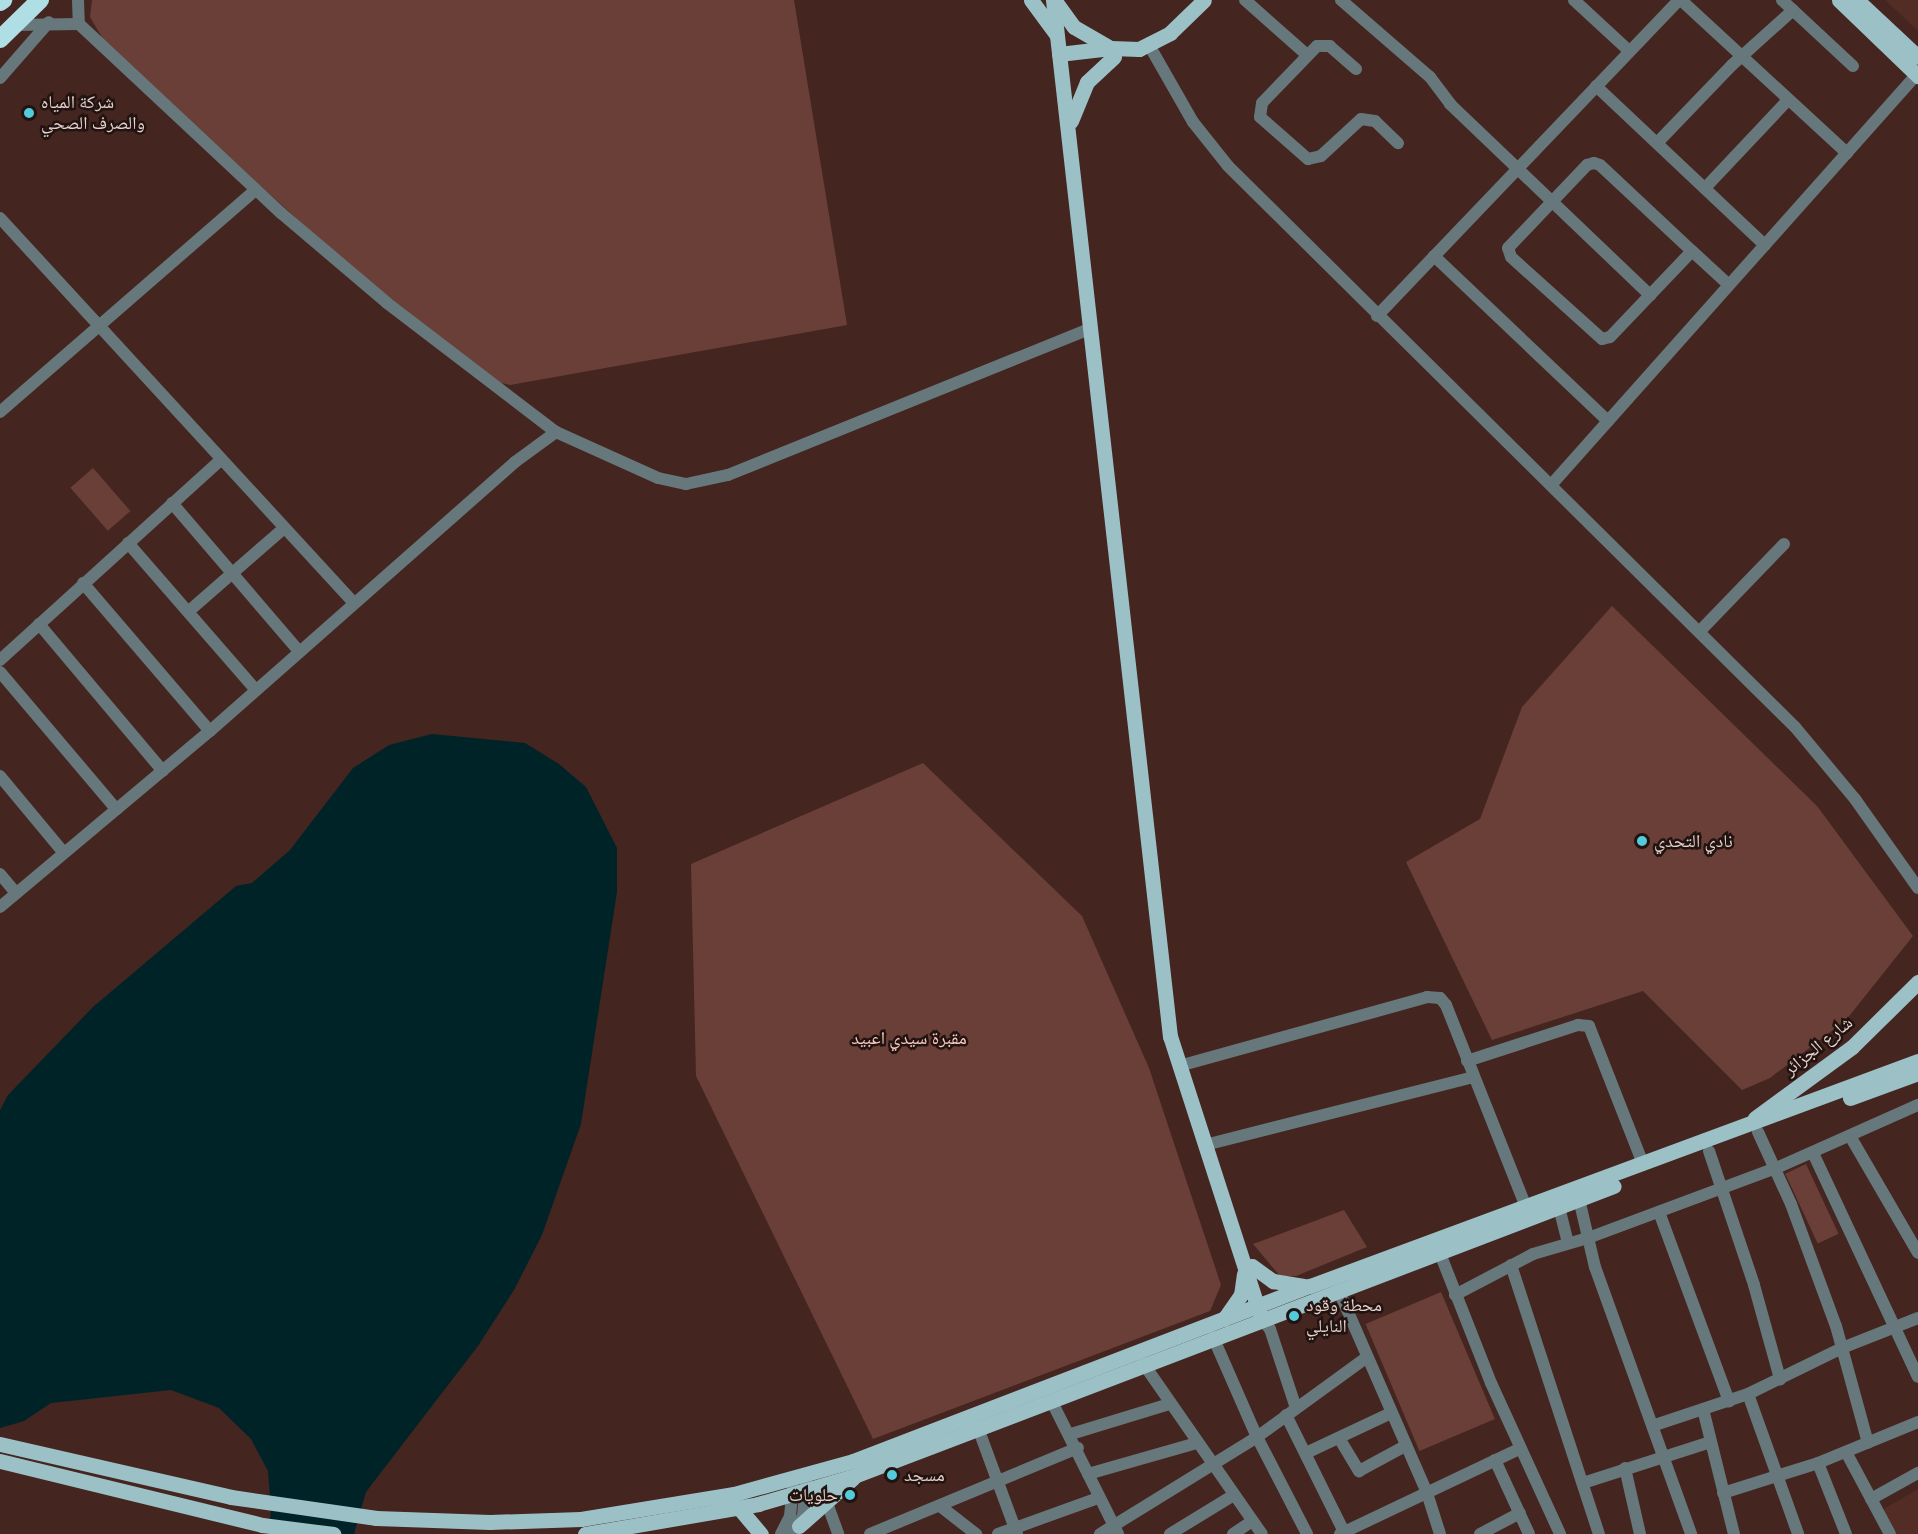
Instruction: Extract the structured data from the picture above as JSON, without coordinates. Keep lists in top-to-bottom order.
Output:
{
  "streets": {
    "main road": ["شارع الجزائر"]
  },
  "parks": ["مقبرة سيدي اعبيد"],
  "places": [
    "شركة المياه والصرف الصحي",
    "نادي التحدي",
    "محطة وقود النايلي",
    "مسجد",
    "حلويات"
  ]
}
